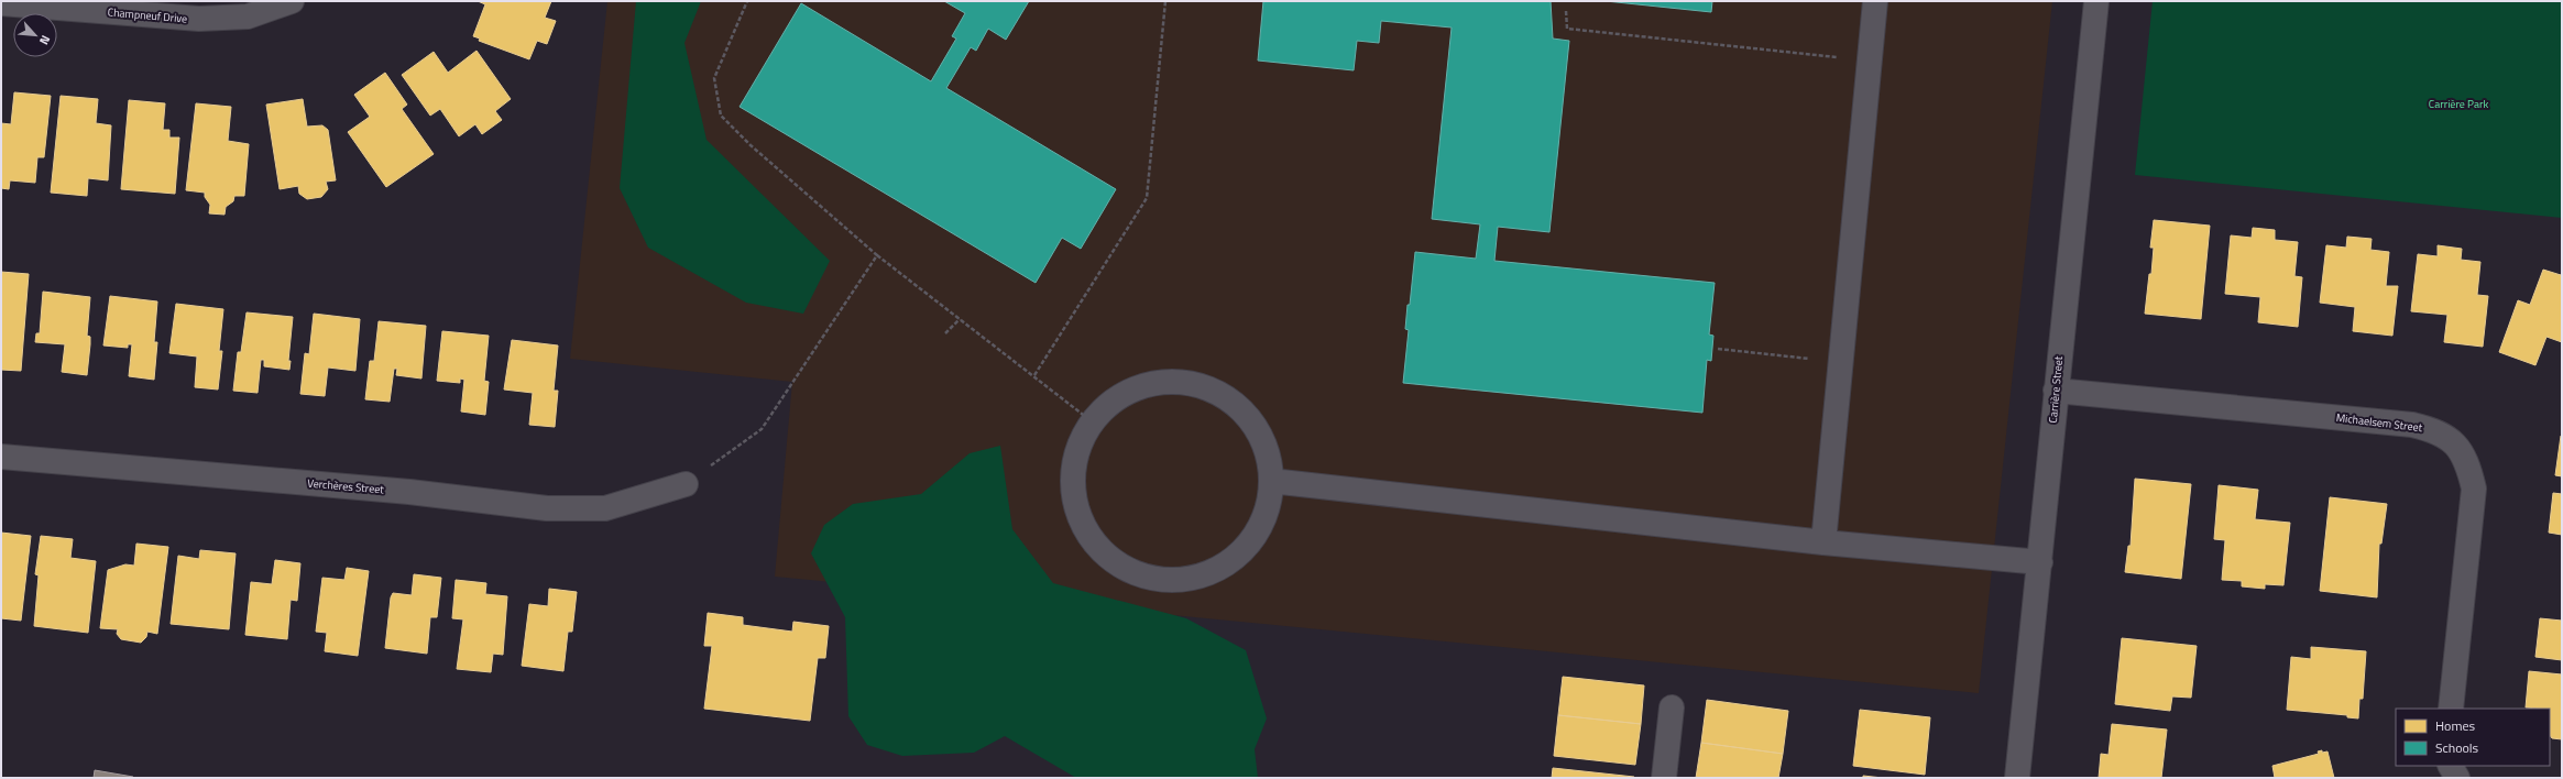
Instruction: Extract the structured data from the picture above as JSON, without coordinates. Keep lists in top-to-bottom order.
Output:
{
  "streets": {
    "street": [
      "Champneuf Drive",
      "Carrière Street",
      "Michaelsem Street",
      "Verchères Street"
    ]
  },
  "crossings": [
    ["Carrière Street", "Michaelsem Street"]
  ],
  "parks": ["Carrière Park"],
  "legend": ["Homes", "Schools"],
  "north": "bottom right"
}
